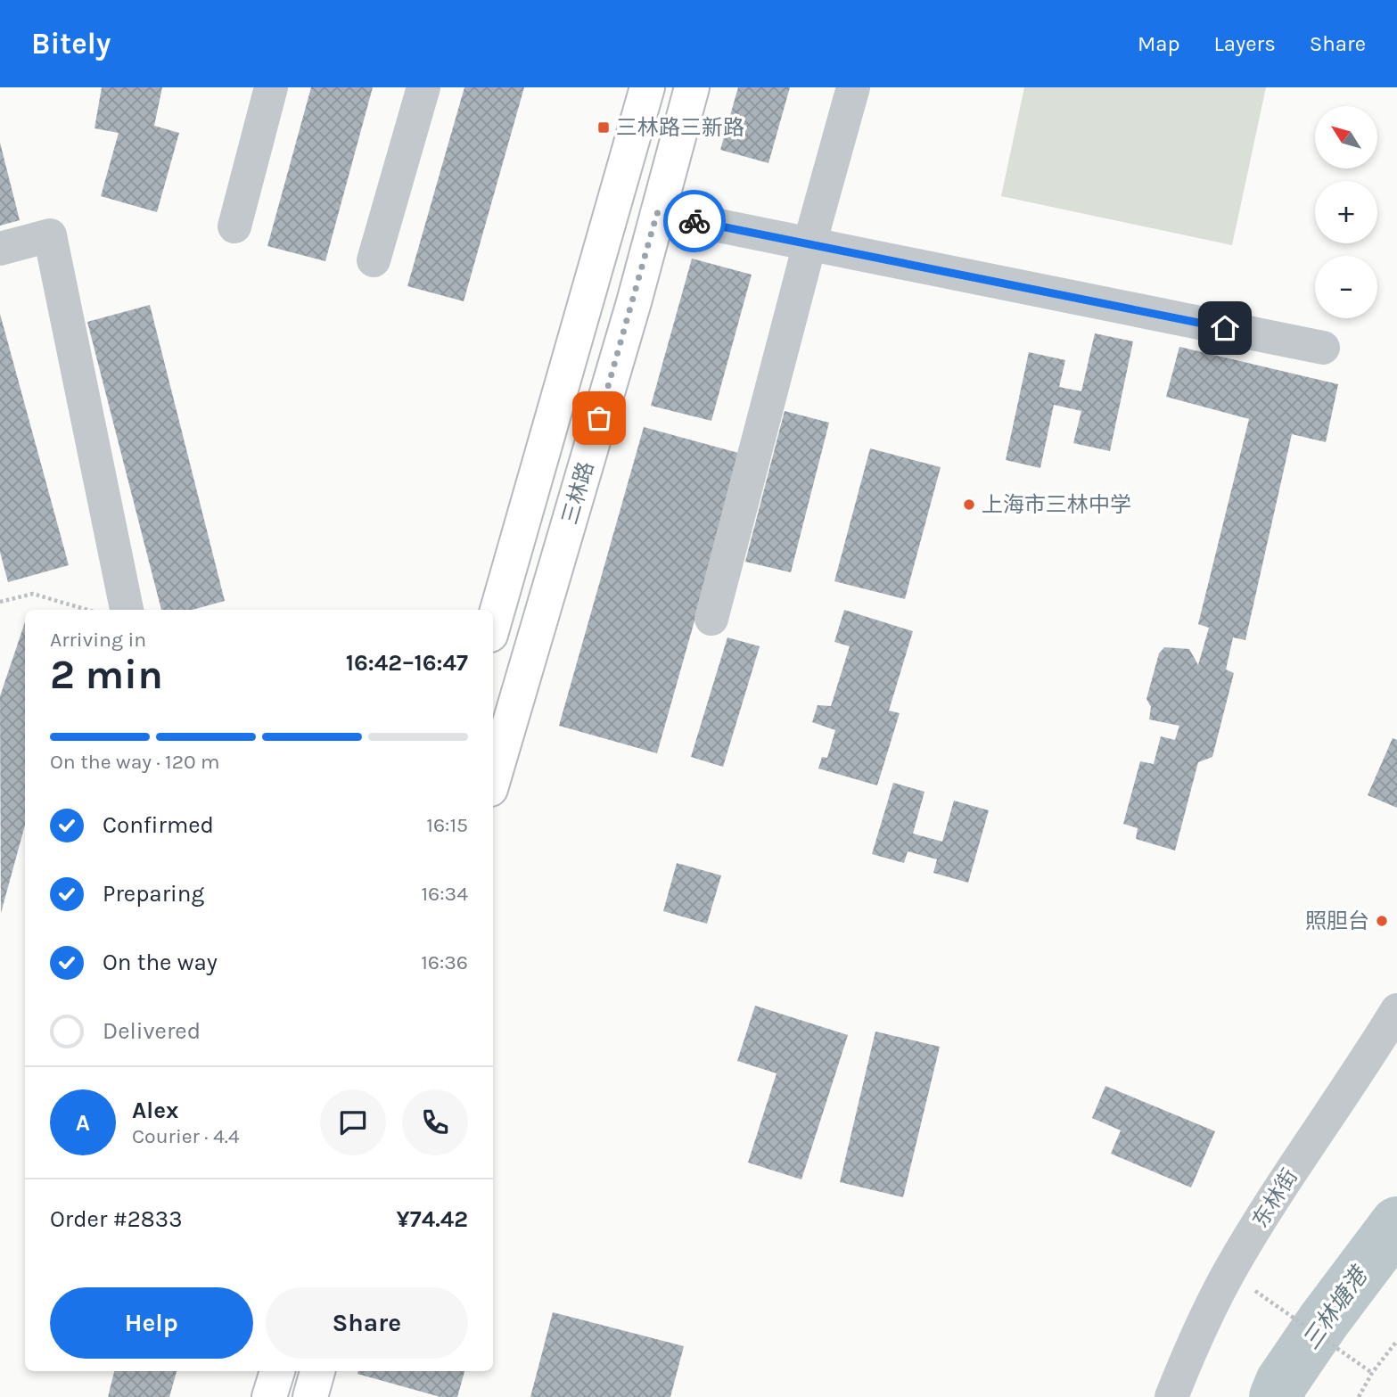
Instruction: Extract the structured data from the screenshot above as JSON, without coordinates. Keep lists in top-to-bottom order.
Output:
{
  "streets": {
    "main road": ["三林路"],
    "street": ["东林街"]
  },
  "water": ["三林塘港"],
  "places": {
    "transit": ["三林路三新路"],
    "other": ["上海市三林中学", "照胆台"]
  },
  "north": "top left",
  "page": {
    "header": "Bitely",
    "nav": ["Map", "Layers", "Share"],
    "map_buttons": ["+", "−"],
    "heading": ["2 min", "Arriving in", "16:42–16:47"],
    "panel": [
      "Alex",
      "Courier · 4.4",
      "Order #2833",
      "¥74.42"
    ],
    "bar": "On the way · 120 m",
    "list": [
      ["Confirmed", "16:15"],
      ["Preparing", "16:34"],
      ["On the way", "16:36"],
      "Delivered"
    ],
    "round": "A",
    "buttons": ["Help", "Share"]
  }
}
